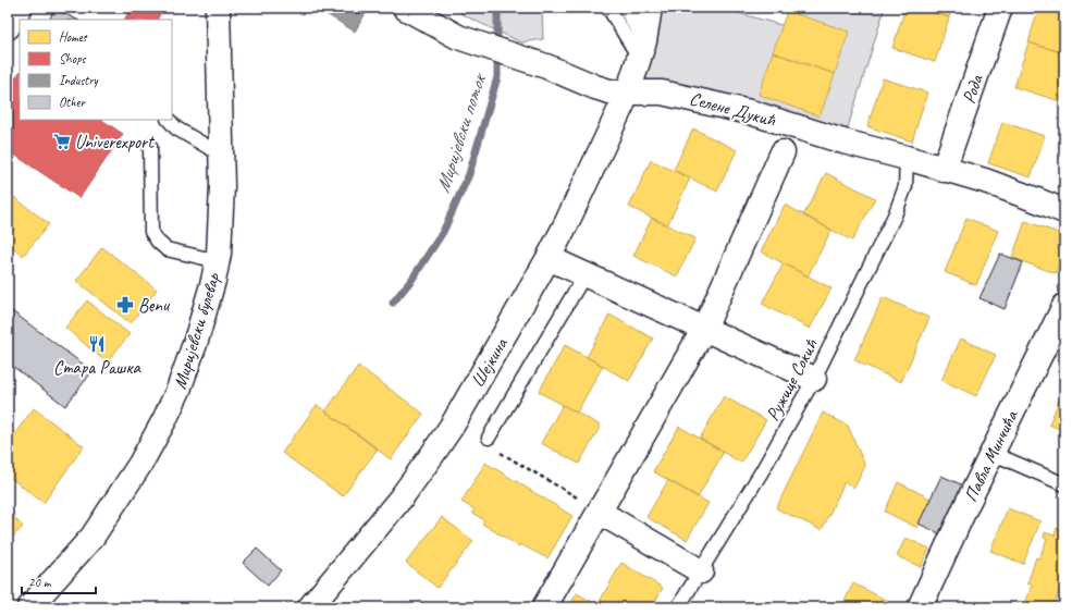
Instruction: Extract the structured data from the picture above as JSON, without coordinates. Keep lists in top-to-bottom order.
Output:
{
  "streets": {
    "street": [
      "Рода",
      "Селене Дукић",
      "Миријевски булевар",
      "Шејкина",
      "Павла Минчића"
    ],
    "lane": ["Ружице Сокић"]
  },
  "crossings": [
    ["Рода", "Селене Дукић"],
    ["Селене Дукић", "Шејкина"],
    ["Селене Дукић", "Ружице Сокић"]
  ],
  "water": ["Миријевски поток"],
  "places": {
    "supermarket": ["Univerexport"],
    "pharmacy": ["Benu"],
    "restaurant": ["Стара Рашка"]
  },
  "legend": [
    "Homes",
    "Shops",
    "Industry",
    "Other"
  ],
  "scale_bar": "20 m"
}
